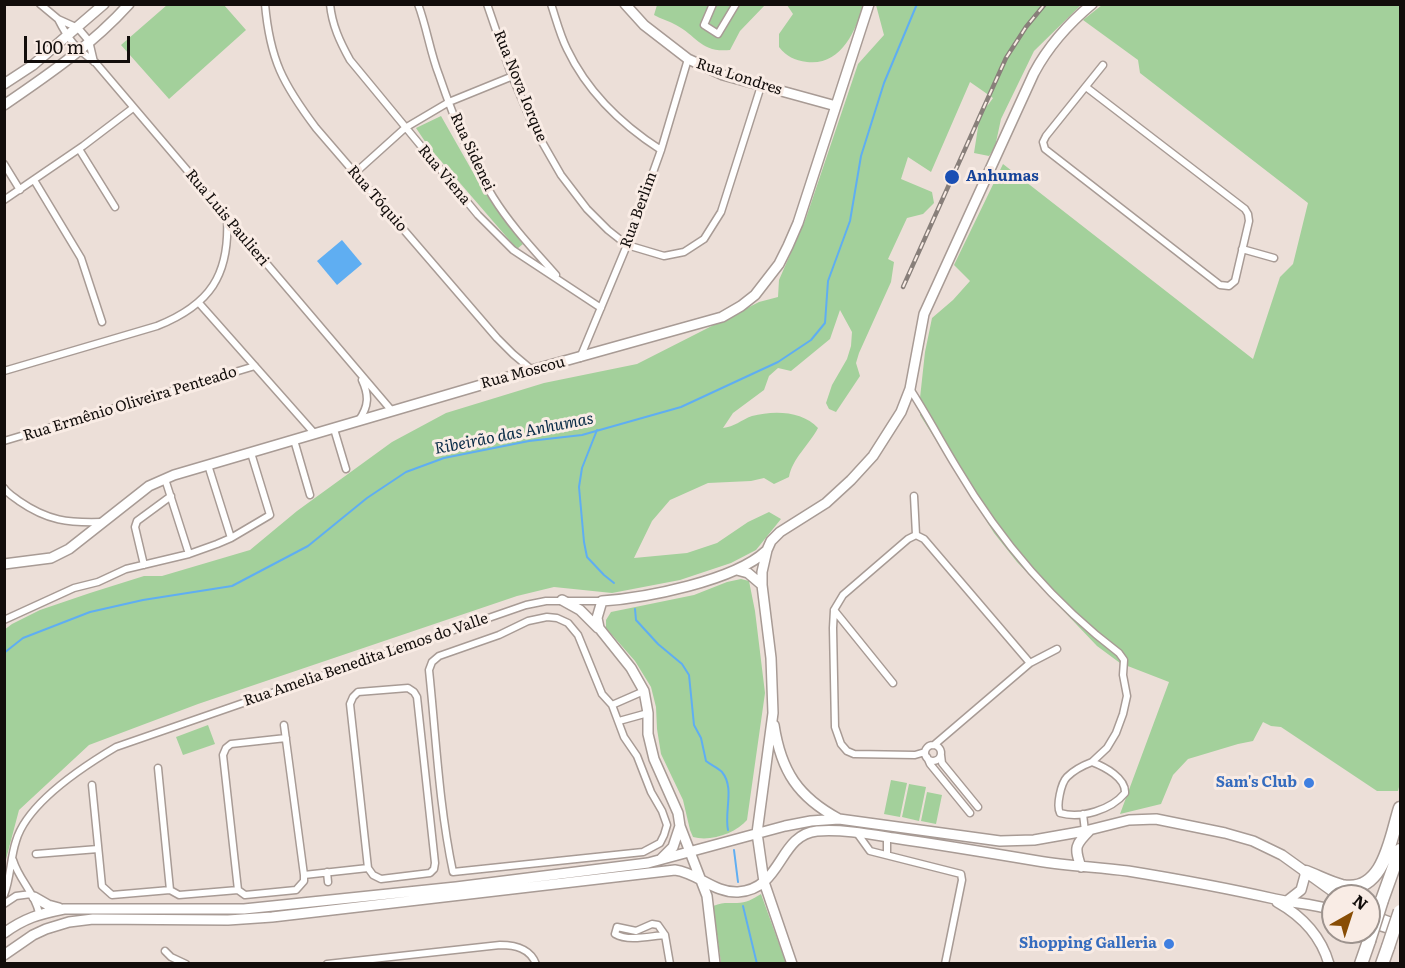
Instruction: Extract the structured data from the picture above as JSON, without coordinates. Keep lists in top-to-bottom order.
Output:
{
  "streets": {
    "main road": ["Rua Londres", "Rua Moscou", "Rua Amelia Benedita Lemos do Valle"],
    "street": [
      "Rua Nova Iorque",
      "Rua Sidenei",
      "Rua Viena",
      "Rua Tóquio",
      "Rua Berlim",
      "Rua Luis Paulieri",
      "Rua Ermênio Oliveira Penteado"
    ]
  },
  "crossings": [
    ["Rua Londres", "Rua Berlim"],
    ["Rua Londres", "Rua Moscou"],
    ["Rua Nova Iorque", "Rua Berlim"],
    ["Rua Sidenei", "Rua Viena"],
    ["Rua Viena", "Rua Berlim"],
    ["Rua Tóquio", "Rua Moscou"],
    ["Rua Berlim", "Rua Moscou"],
    ["Rua Luis Paulieri", "Rua Moscou"]
  ],
  "water": ["Ribeirão das Anhumas"],
  "places": ["Anhumas", "Sam's Club", "Shopping Galleria"],
  "scale_bar": "100 m",
  "north": "top right"
}
